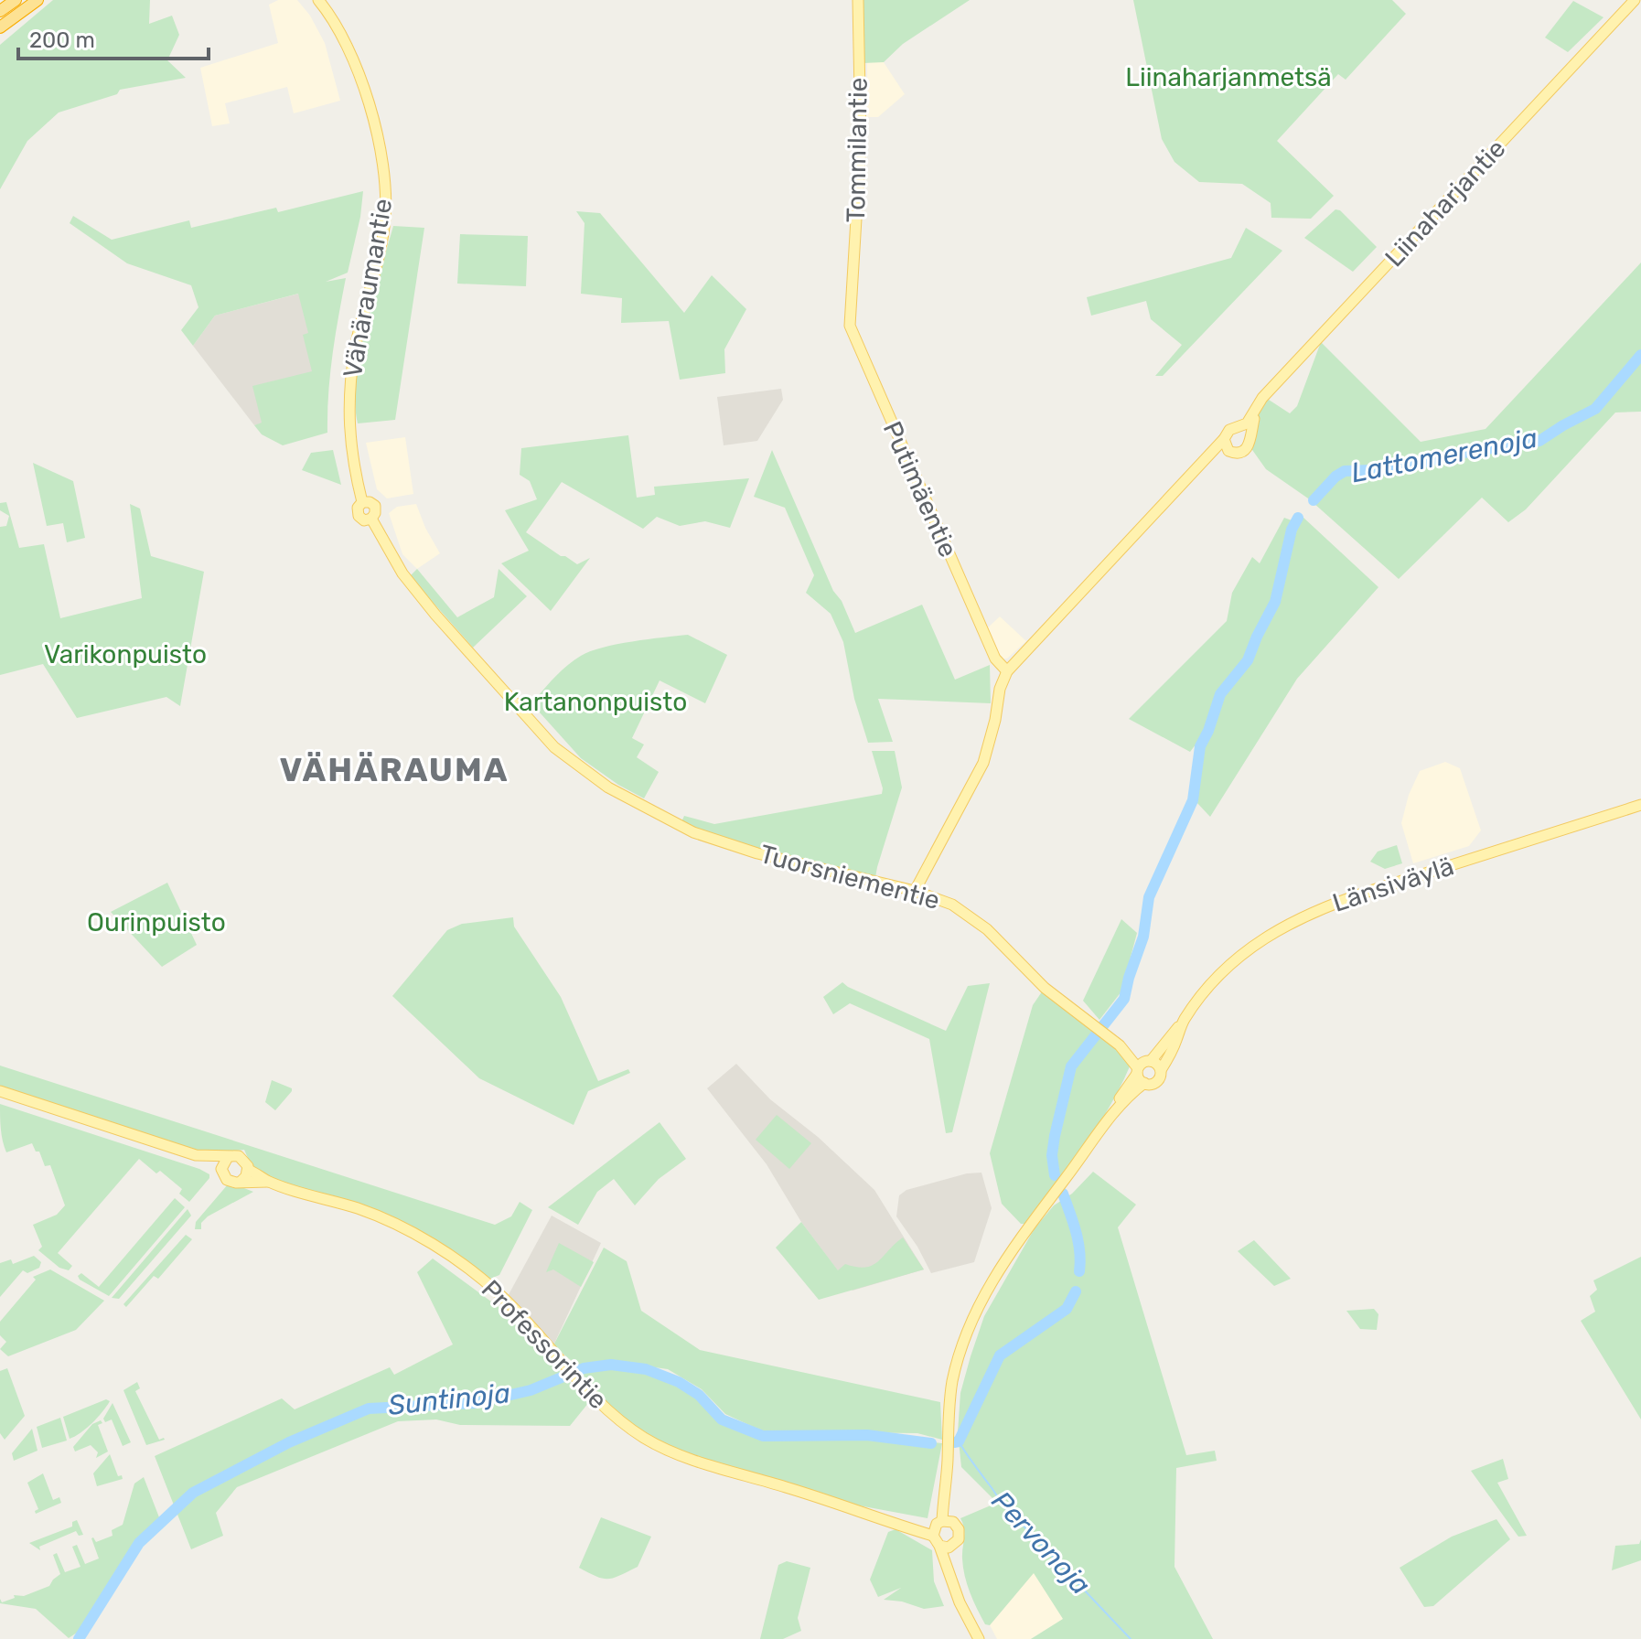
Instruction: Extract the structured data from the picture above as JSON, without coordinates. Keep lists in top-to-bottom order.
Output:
{
  "streets": {
    "main road": [
      "Tommilantie",
      "Liinaharjantie",
      "Vähäraumantie",
      "Putimäentie",
      "Tuorsniementie",
      "Länsiväylä",
      "Professorintie"
    ]
  },
  "crossings": [
    ["Tommilantie", "Putimäentie"],
    ["Vähäraumantie", "Tuorsniementie"],
    ["Tuorsniementie", "Länsiväylä"]
  ],
  "districts": ["VÄHÄRAUMA"],
  "water": ["Lattomerenoja", "Suntinoja", "Pervonoja"],
  "parks": [
    "Liinaharjanmetsä",
    "Varikonpuisto",
    "Kartanonpuisto",
    "Ourinpuisto"
  ],
  "scale_bar": "200 m"
}
